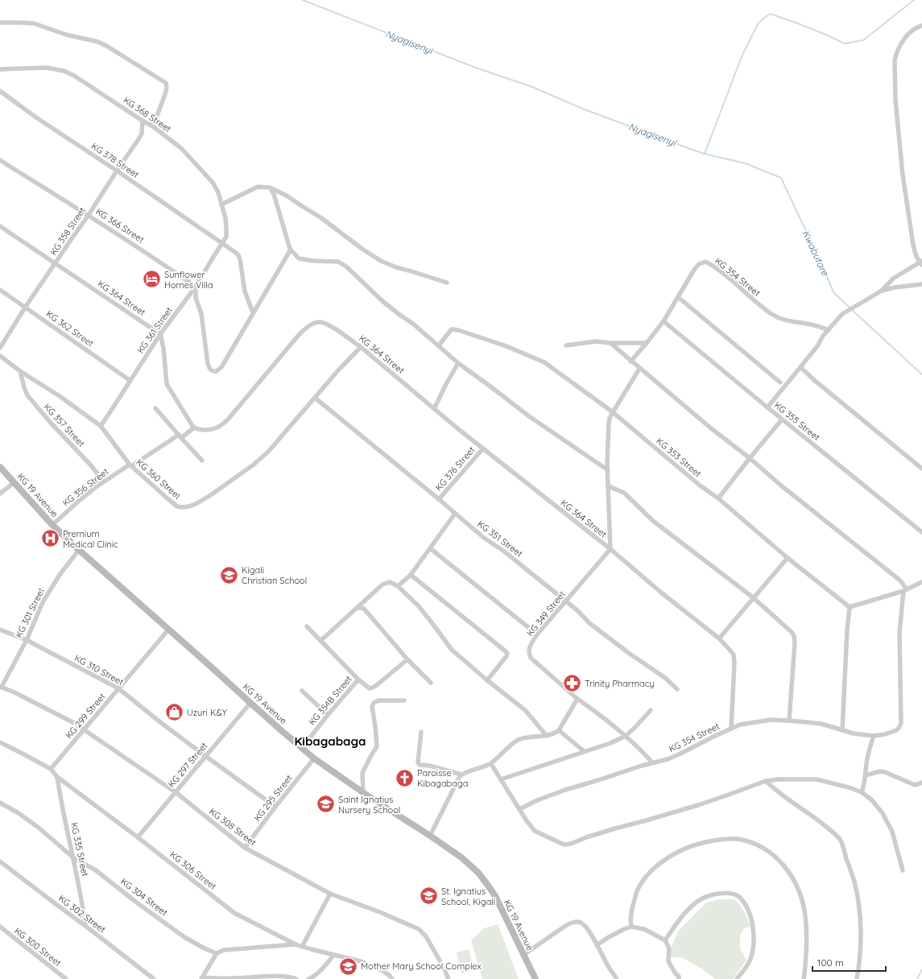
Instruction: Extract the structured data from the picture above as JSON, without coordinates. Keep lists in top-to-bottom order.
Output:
{
  "streets": {
    "main road": ["KG 19 Avenue"],
    "street": [
      "KG 368 Street",
      "KG 378 Street",
      "KG 366 Street",
      "KG 358 Street",
      "KG 354 Street",
      "KG 364 Street",
      "KG 362 Street",
      "KG 361 Street",
      "KG 355 Street",
      "KG 357 Street",
      "KG 353 Street",
      "KG 376 Street",
      "KG 360 Street",
      "KG 356 Street",
      "KG 351 Street",
      "KG 301 Street",
      "KG 349 Street",
      "KG 310 Street",
      "KG 354B Street",
      "KG 299 Street",
      "KG 297 Street",
      "KG 295 Street",
      "KG 308 Street",
      "KG 335 Street",
      "KG 306 Street",
      "KG 304 Street",
      "KG 302 Street",
      "KG 300 Street"
    ]
  },
  "crossings": [
    ["KG 368 Street", "KG 378 Street"],
    ["KG 368 Street", "KG 358 Street"],
    ["KG 368 Street", "KG 361 Street"],
    ["KG 378 Street", "KG 358 Street"],
    ["KG 378 Street", "KG 361 Street"],
    ["KG 366 Street", "KG 358 Street"],
    ["KG 366 Street", "KG 361 Street"],
    ["KG 358 Street", "KG 364 Street"],
    ["KG 358 Street", "KG 362 Street"],
    ["KG 354 Street", "KG 364 Street"],
    ["KG 354 Street", "KG 355 Street"],
    ["KG 364 Street", "KG 361 Street"],
    ["KG 364 Street", "KG 376 Street"],
    ["KG 364 Street", "KG 360 Street"],
    ["KG 364 Street", "KG 356 Street"],
    ["KG 364 Street", "KG 349 Street"],
    ["KG 362 Street", "KG 361 Street"],
    ["KG 361 Street", "KG 360 Street"],
    ["KG 357 Street", "KG 360 Street"],
    ["KG 357 Street", "KG 356 Street"],
    ["KG 376 Street", "KG 351 Street"],
    ["KG 360 Street", "KG 356 Street"],
    ["KG 360 Street", "KG 351 Street"],
    ["KG 356 Street", "KG 19 Avenue"],
    ["KG 19 Avenue", "KG 301 Street"],
    ["KG 19 Avenue", "KG 354B Street"],
    ["KG 19 Avenue", "KG 299 Street"],
    ["KG 19 Avenue", "KG 297 Street"],
    ["KG 19 Avenue", "KG 295 Street"],
    ["KG 351 Street", "KG 349 Street"],
    ["KG 301 Street", "KG 310 Street"],
    ["KG 301 Street", "KG 308 Street"],
    ["KG 310 Street", "KG 299 Street"],
    ["KG 310 Street", "KG 297 Street"],
    ["KG 310 Street", "KG 295 Street"],
    ["KG 299 Street", "KG 308 Street"],
    ["KG 299 Street", "KG 306 Street"],
    ["KG 297 Street", "KG 308 Street"],
    ["KG 297 Street", "KG 306 Street"],
    ["KG 295 Street", "KG 308 Street"],
    ["KG 335 Street", "KG 306 Street"],
    ["KG 335 Street", "KG 304 Street"],
    ["KG 335 Street", "KG 302 Street"]
  ],
  "districts": ["Kibagabaga"],
  "water": ["Nyagisenyi", "Kwabutare"],
  "places": {
    "hotel": ["Sunflower Homes Villa"],
    "hospital": ["Premium Medical Clinic"],
    "school or university": [
      "Kigali Christian School",
      "Saint Ignatius Nursery School",
      "St. Ignatius School, Kigali",
      "Mother Mary School Complex"
    ],
    "pharmacy": ["Trinity Pharmacy"],
    "shop": ["Uzuri K&Y"],
    "church": ["Paroisse Kibagabaga"]
  },
  "scale_bar": "100 m"
}
